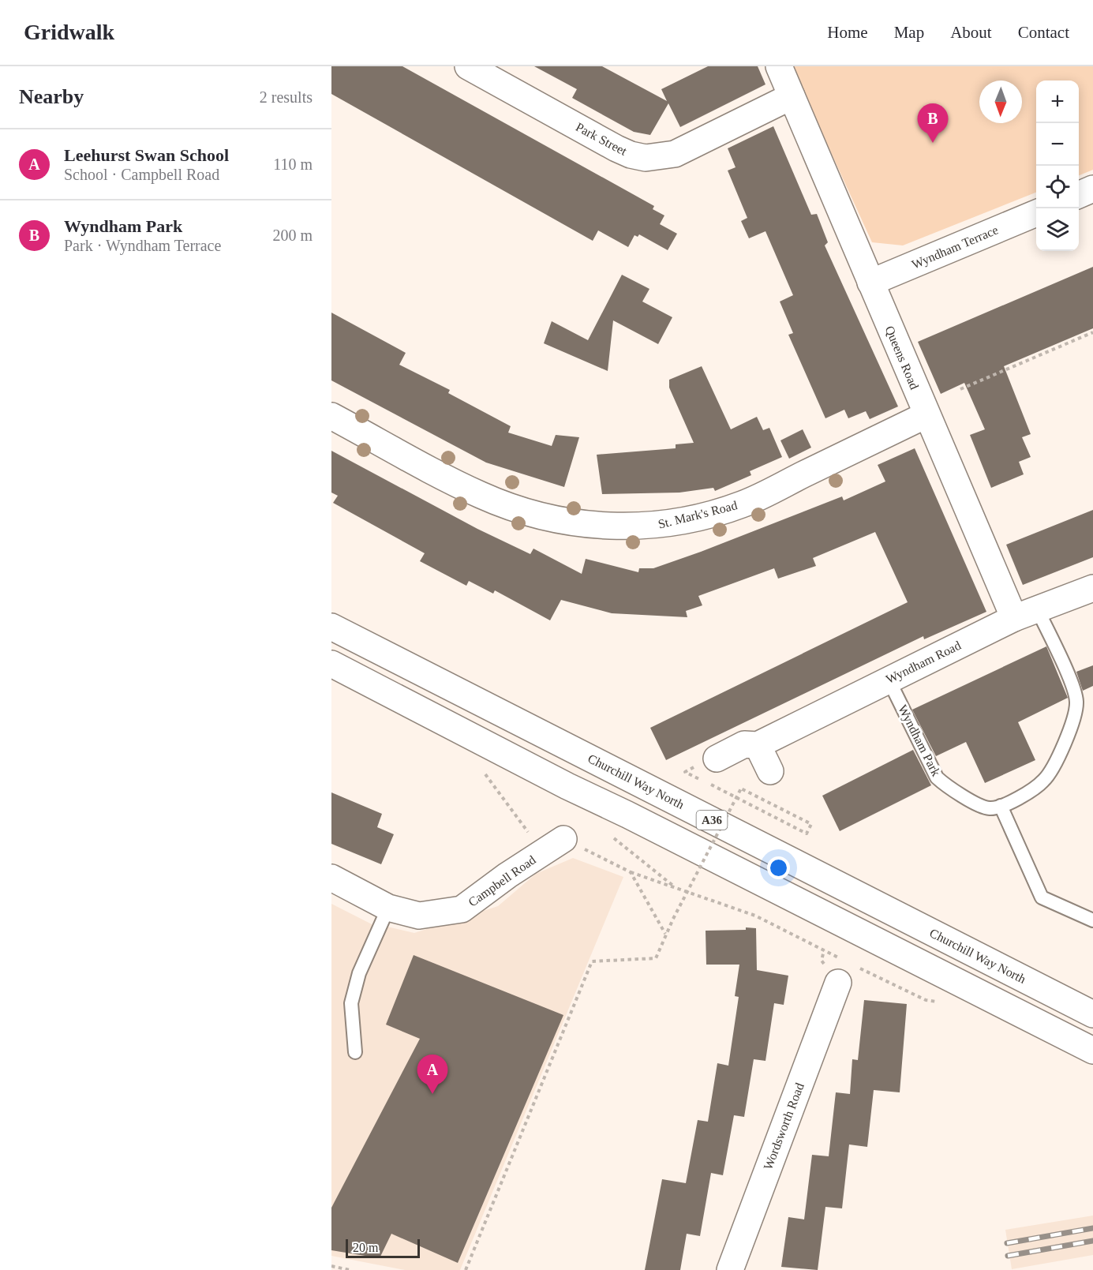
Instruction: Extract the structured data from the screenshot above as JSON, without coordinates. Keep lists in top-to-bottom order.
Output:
{
  "streets": {
    "main road": [
      "Park Street",
      "Wyndham Terrace",
      "Queens Road",
      "St. Mark's Road",
      "Wyndham Road",
      "Churchill Way North",
      "A36",
      "Campbell Road",
      "Wordsworth Road"
    ],
    "lane": ["Wyndham Park"]
  },
  "crossings": [
    ["Park Street", "Queens Road"],
    ["Wyndham Terrace", "Queens Road"],
    ["Queens Road", "St. Mark's Road"],
    ["Queens Road", "Wyndham Road"],
    ["Wyndham Road", "Wyndham Park"]
  ],
  "scale_bar": "20 m",
  "north": "bottom",
  "page": {
    "header": "Gridwalk",
    "nav": [
      "Home",
      "Map",
      "About",
      "Contact"
    ],
    "heading": ["Nearby", "2 results"],
    "map_buttons": ["+", "−"],
    "pins": ["B", "A"],
    "list": [
      {
        "mark": "A",
        "name": "Leehurst Swan School",
        "note": "School · Campbell Road",
        "value": "110 m"
      },
      {
        "mark": "B",
        "name": "Wyndham Park",
        "note": "Park · Wyndham Terrace",
        "value": "200 m"
      }
    ],
    "scale": "20 m"
  }
}
